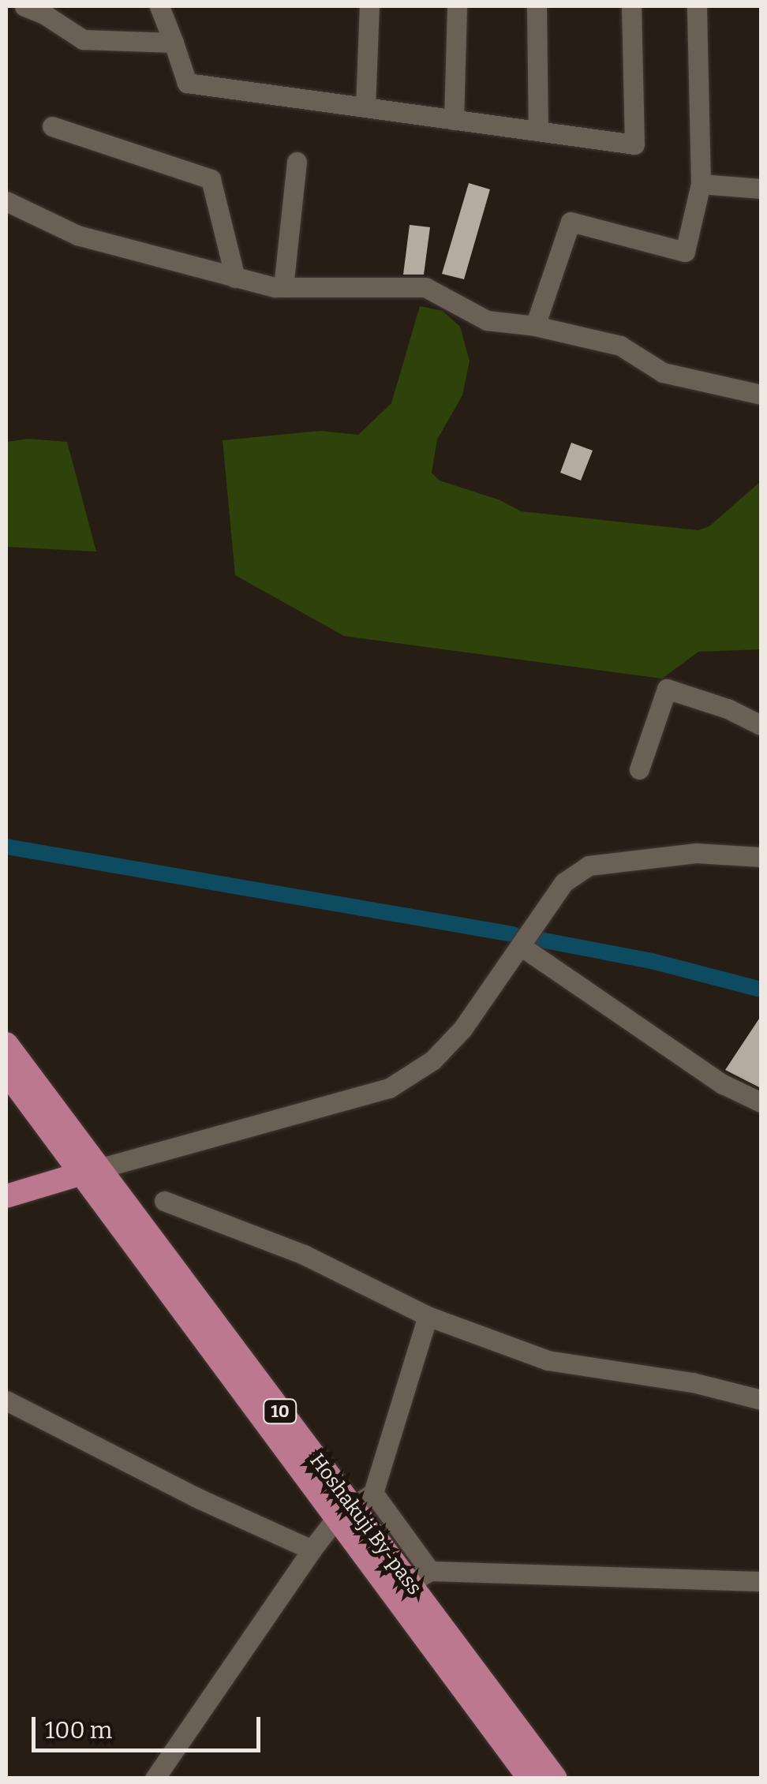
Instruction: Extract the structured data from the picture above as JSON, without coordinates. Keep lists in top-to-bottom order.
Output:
{
  "streets": {
    "main road": ["10", "Hoshakuji By-pass"]
  },
  "scale_bar": "100 m"
}
